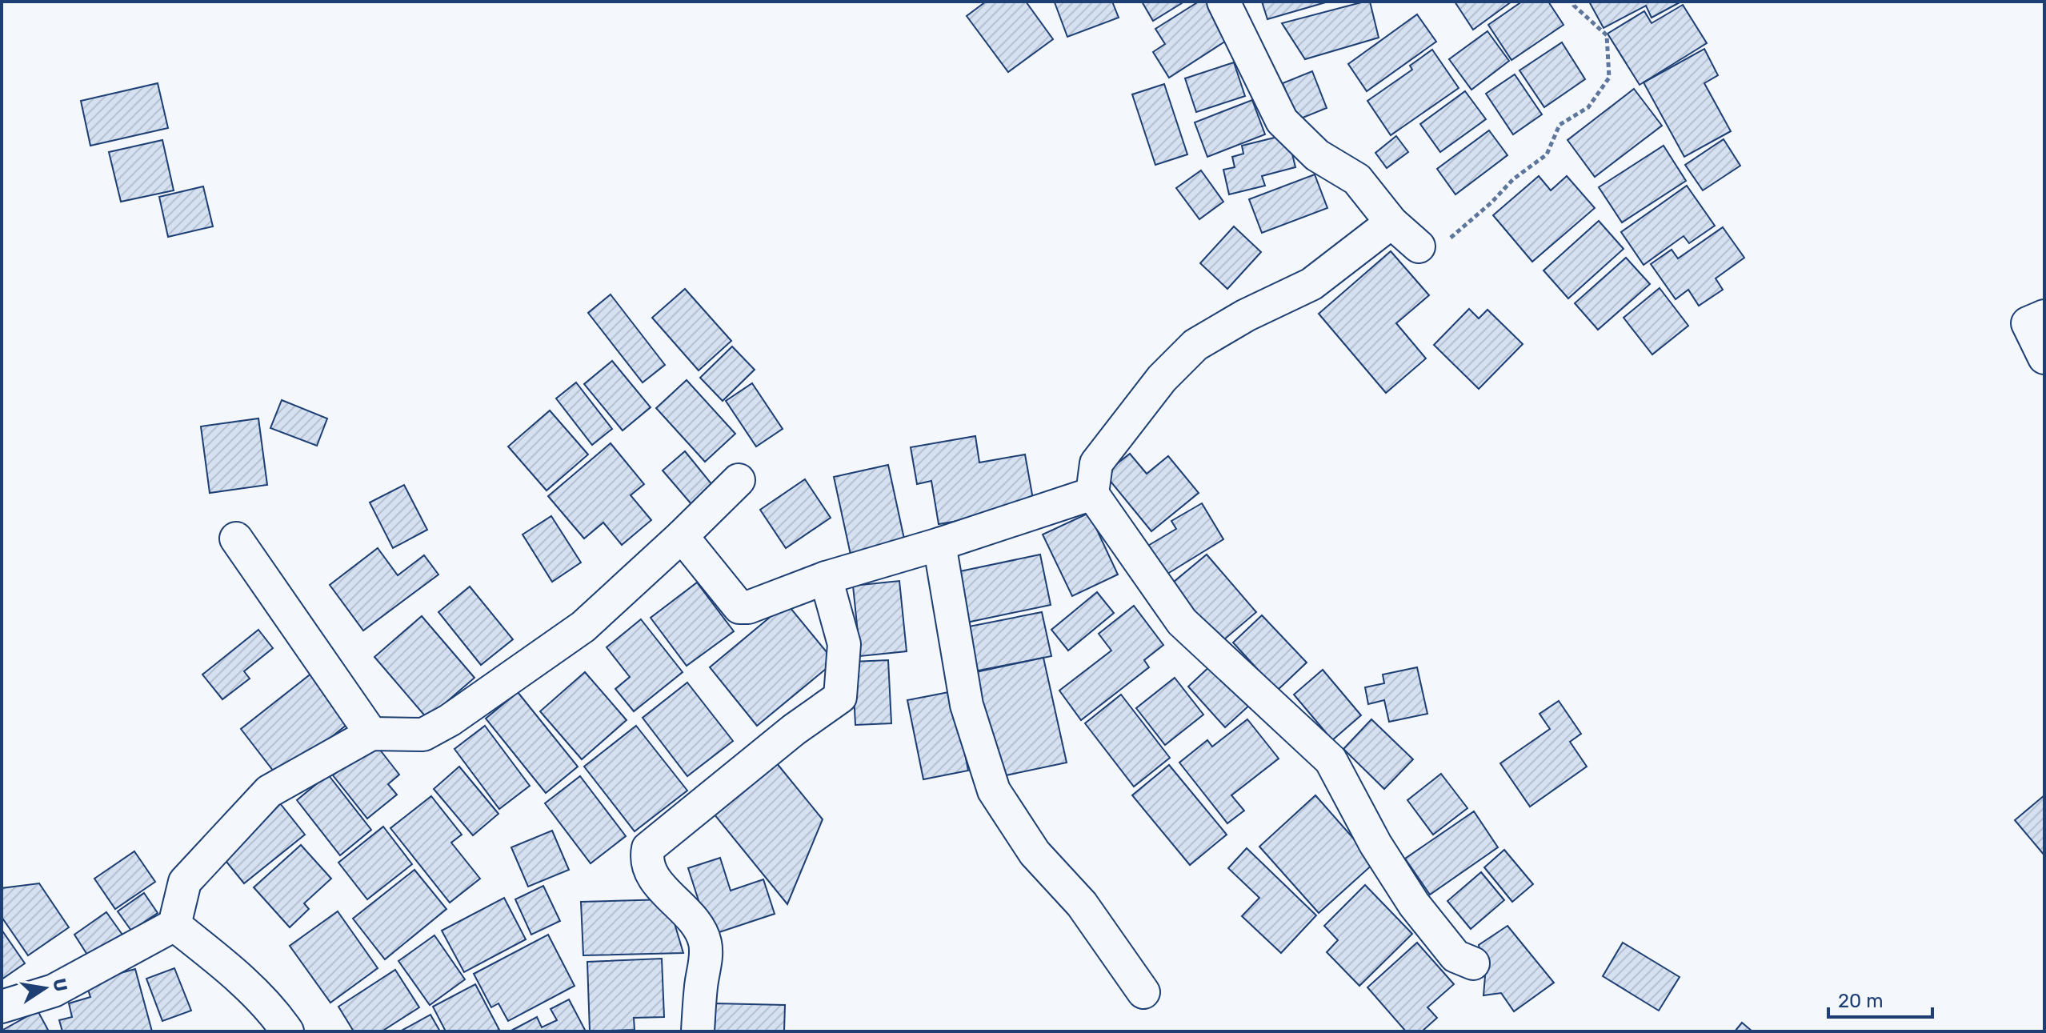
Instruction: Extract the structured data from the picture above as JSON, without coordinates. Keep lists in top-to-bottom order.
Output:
{
  "scale_bar": "20 m",
  "north": "right"
}
